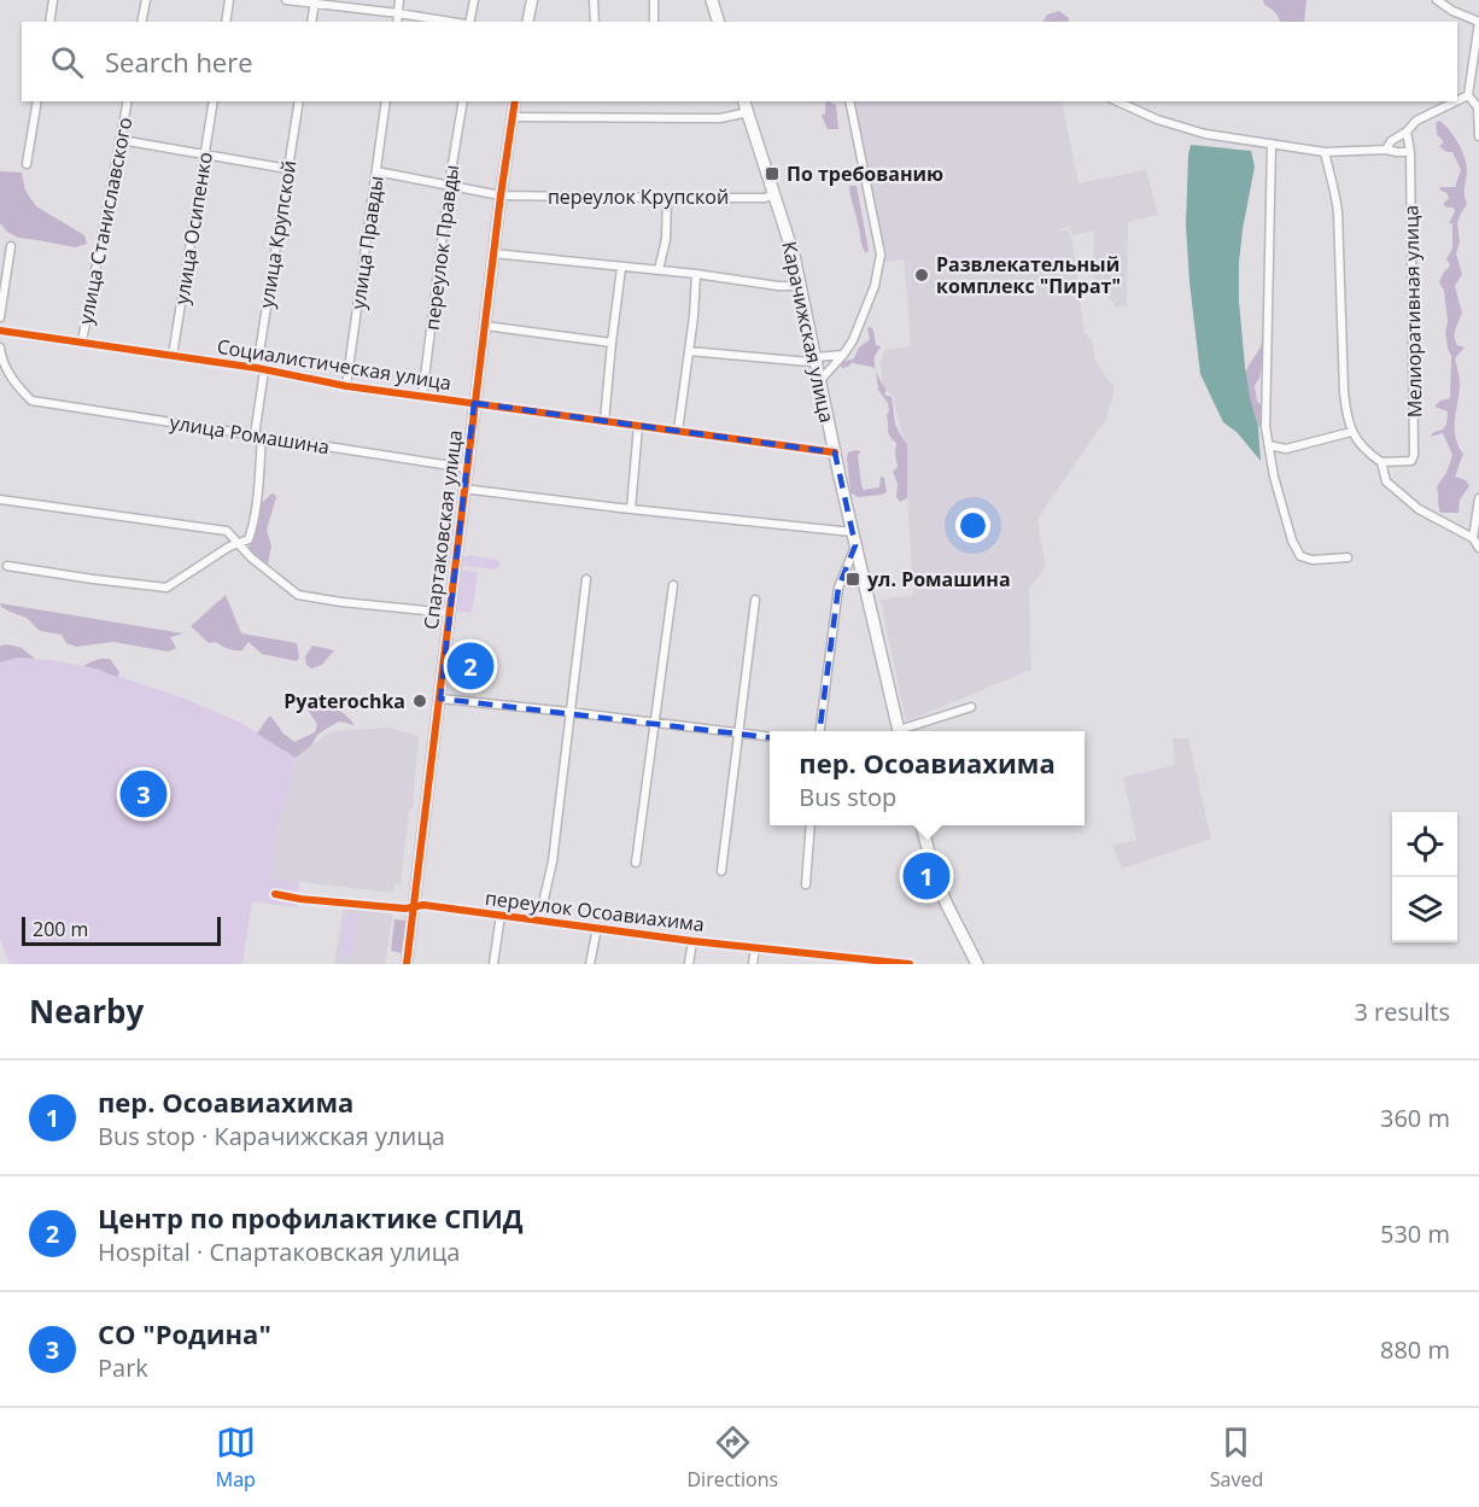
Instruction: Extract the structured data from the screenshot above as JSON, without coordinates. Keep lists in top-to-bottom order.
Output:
{
  "streets": {
    "main road": ["Карачижская улица"],
    "street": [
      "переулок Крупской",
      "улица Станиславского",
      "улица Осипенко",
      "улица Крупской",
      "улица Правды",
      "переулок Правды",
      "Мелиоративная улица",
      "Социалистическая улица",
      "улица Ромашина",
      "Спартаковская улица",
      "переулок Осоавиахима"
    ]
  },
  "crossings": [
    ["переулок Крупской", "улица Правды"],
    ["переулок Крупской", "переулок Правды"],
    ["переулок Крупской", "Карачижская улица"],
    ["переулок Крупской", "Спартаковская улица"],
    ["улица Станиславского", "Социалистическая улица"],
    ["улица Осипенко", "Социалистическая улица"],
    ["улица Крупской", "Социалистическая улица"],
    ["улица Крупской", "улица Ромашина"],
    ["улица Правды", "Социалистическая улица"],
    ["переулок Правды", "Социалистическая улица"],
    ["Карачижская улица", "Социалистическая улица"],
    ["Социалистическая улица", "Спартаковская улица"],
    ["улица Ромашина", "Спартаковская улица"],
    ["Спартаковская улица", "переулок Осоавиахима"]
  ],
  "places": {
    "transit": ["По требованию", "ул. Ромашина"],
    "other": ["Развлекательный комплекс \"Пират\"", "Pyaterochka"]
  },
  "scale_bar": "200 m",
  "page": {
    "search": "Search here",
    "pins": ["2", "3", "1"],
    "popup": ["пер. Осоавиахима", "Bus stop"],
    "scale": "200 m",
    "heading": ["Nearby", "3 results"],
    "list": [
      {
        "mark": "1",
        "name": "пер. Осоавиахима",
        "note": "Bus stop · Карачижская улица",
        "value": "360 m"
      },
      {
        "mark": "2",
        "name": "Центр по профилактике СПИД",
        "note": "Hospital · Спартаковская улица",
        "value": "530 m"
      },
      {
        "mark": "3",
        "name": "СО \"Родина\"",
        "note": "Park",
        "value": "880 m"
      }
    ],
    "nav": ["Map", "Directions", "Saved"]
  }
}
